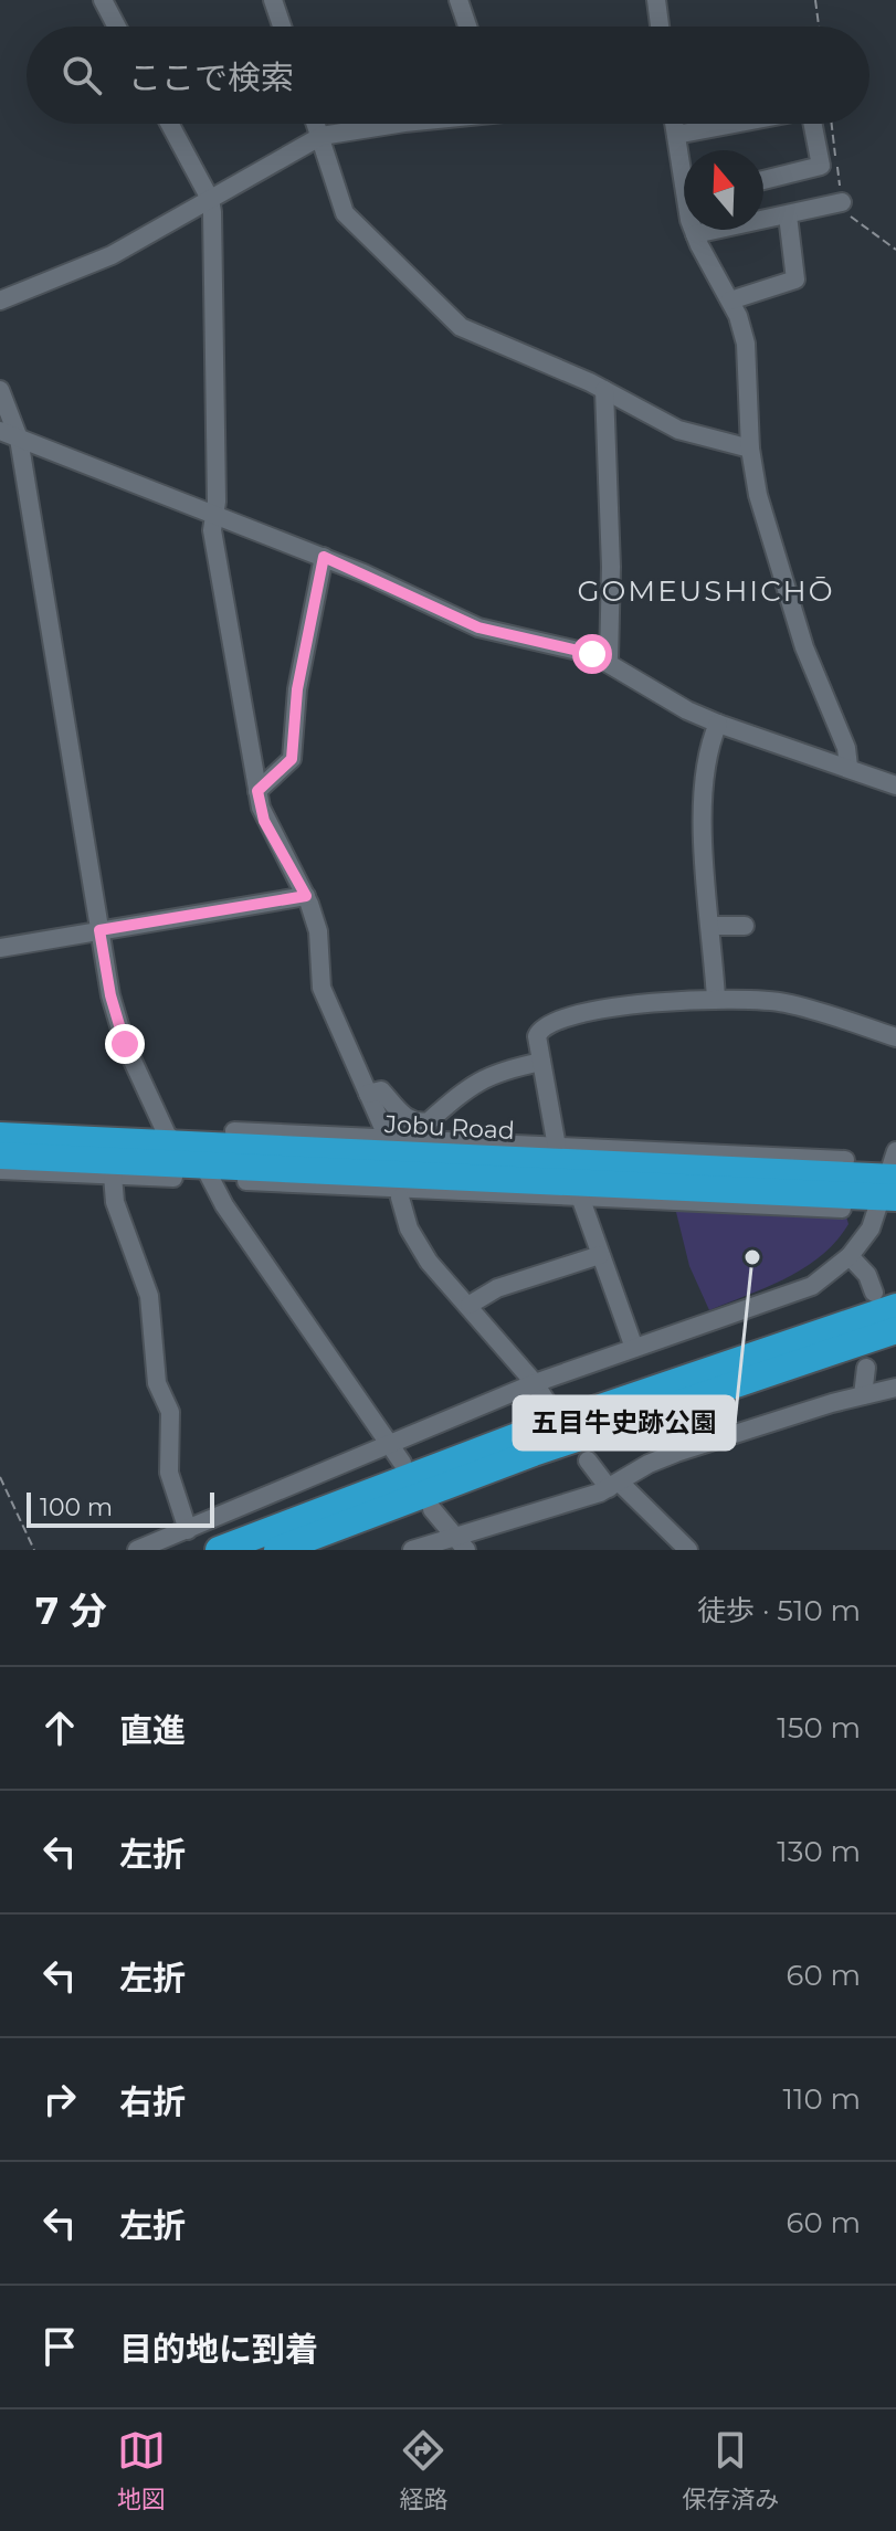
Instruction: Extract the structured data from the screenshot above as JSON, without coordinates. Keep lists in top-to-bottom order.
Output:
{
  "streets": {
    "highway": ["Jobu Road"]
  },
  "districts": ["GOMEUSHICHŌ"],
  "places": ["五目牛史跡公園"],
  "scale_bar": "100 m",
  "north": "top",
  "page": {
    "search": "ここで検索",
    "scale": "100 m",
    "heading": ["7 分", "徒歩 · 510 m"],
    "list": [
      ["直進", "150 m"],
      ["左折", "130 m"],
      ["左折", "60 m"],
      ["右折", "110 m"],
      ["左折", "60 m"],
      "目的地に到着"
    ],
    "nav": ["地図", "経路", "保存済み"]
  }
}
